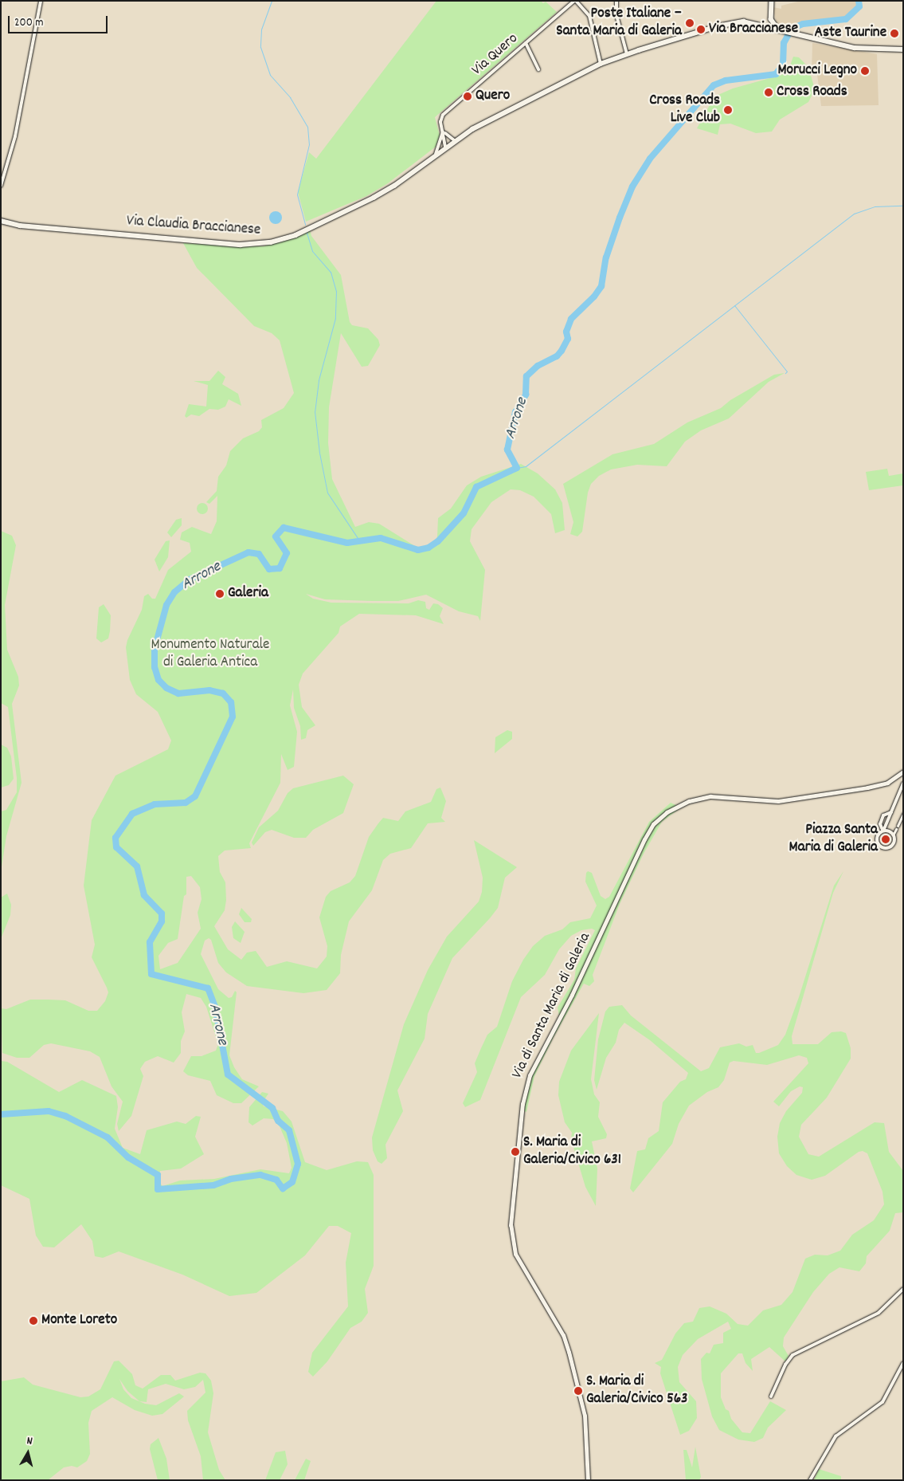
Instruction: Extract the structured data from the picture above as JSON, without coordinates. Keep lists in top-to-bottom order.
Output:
{
  "streets": {
    "main road": ["Via Claudia Braccianese"],
    "street": ["Via Quero", "Via di Santa Maria di Galeria"]
  },
  "crossings": [
    ["Via Quero", "Via Claudia Braccianese"]
  ],
  "water": ["Arrone"],
  "parks": ["Monumento Naturale di Galeria Antica"],
  "places": [
    "Poste Italiane – Santa Maria di Galeria",
    "Via Braccianese",
    "Aste Taurine",
    "Morucci Legno",
    "Cross Roads",
    "Quero",
    "Cross Roads Live Club",
    "Galeria",
    "Piazza Santa Maria di Galeria",
    "S. Maria di Galeria/Civico 631",
    "Monte Loreto",
    "S. Maria di Galeria/Civico 563"
  ],
  "scale_bar": "200 m",
  "north": "top"
}
